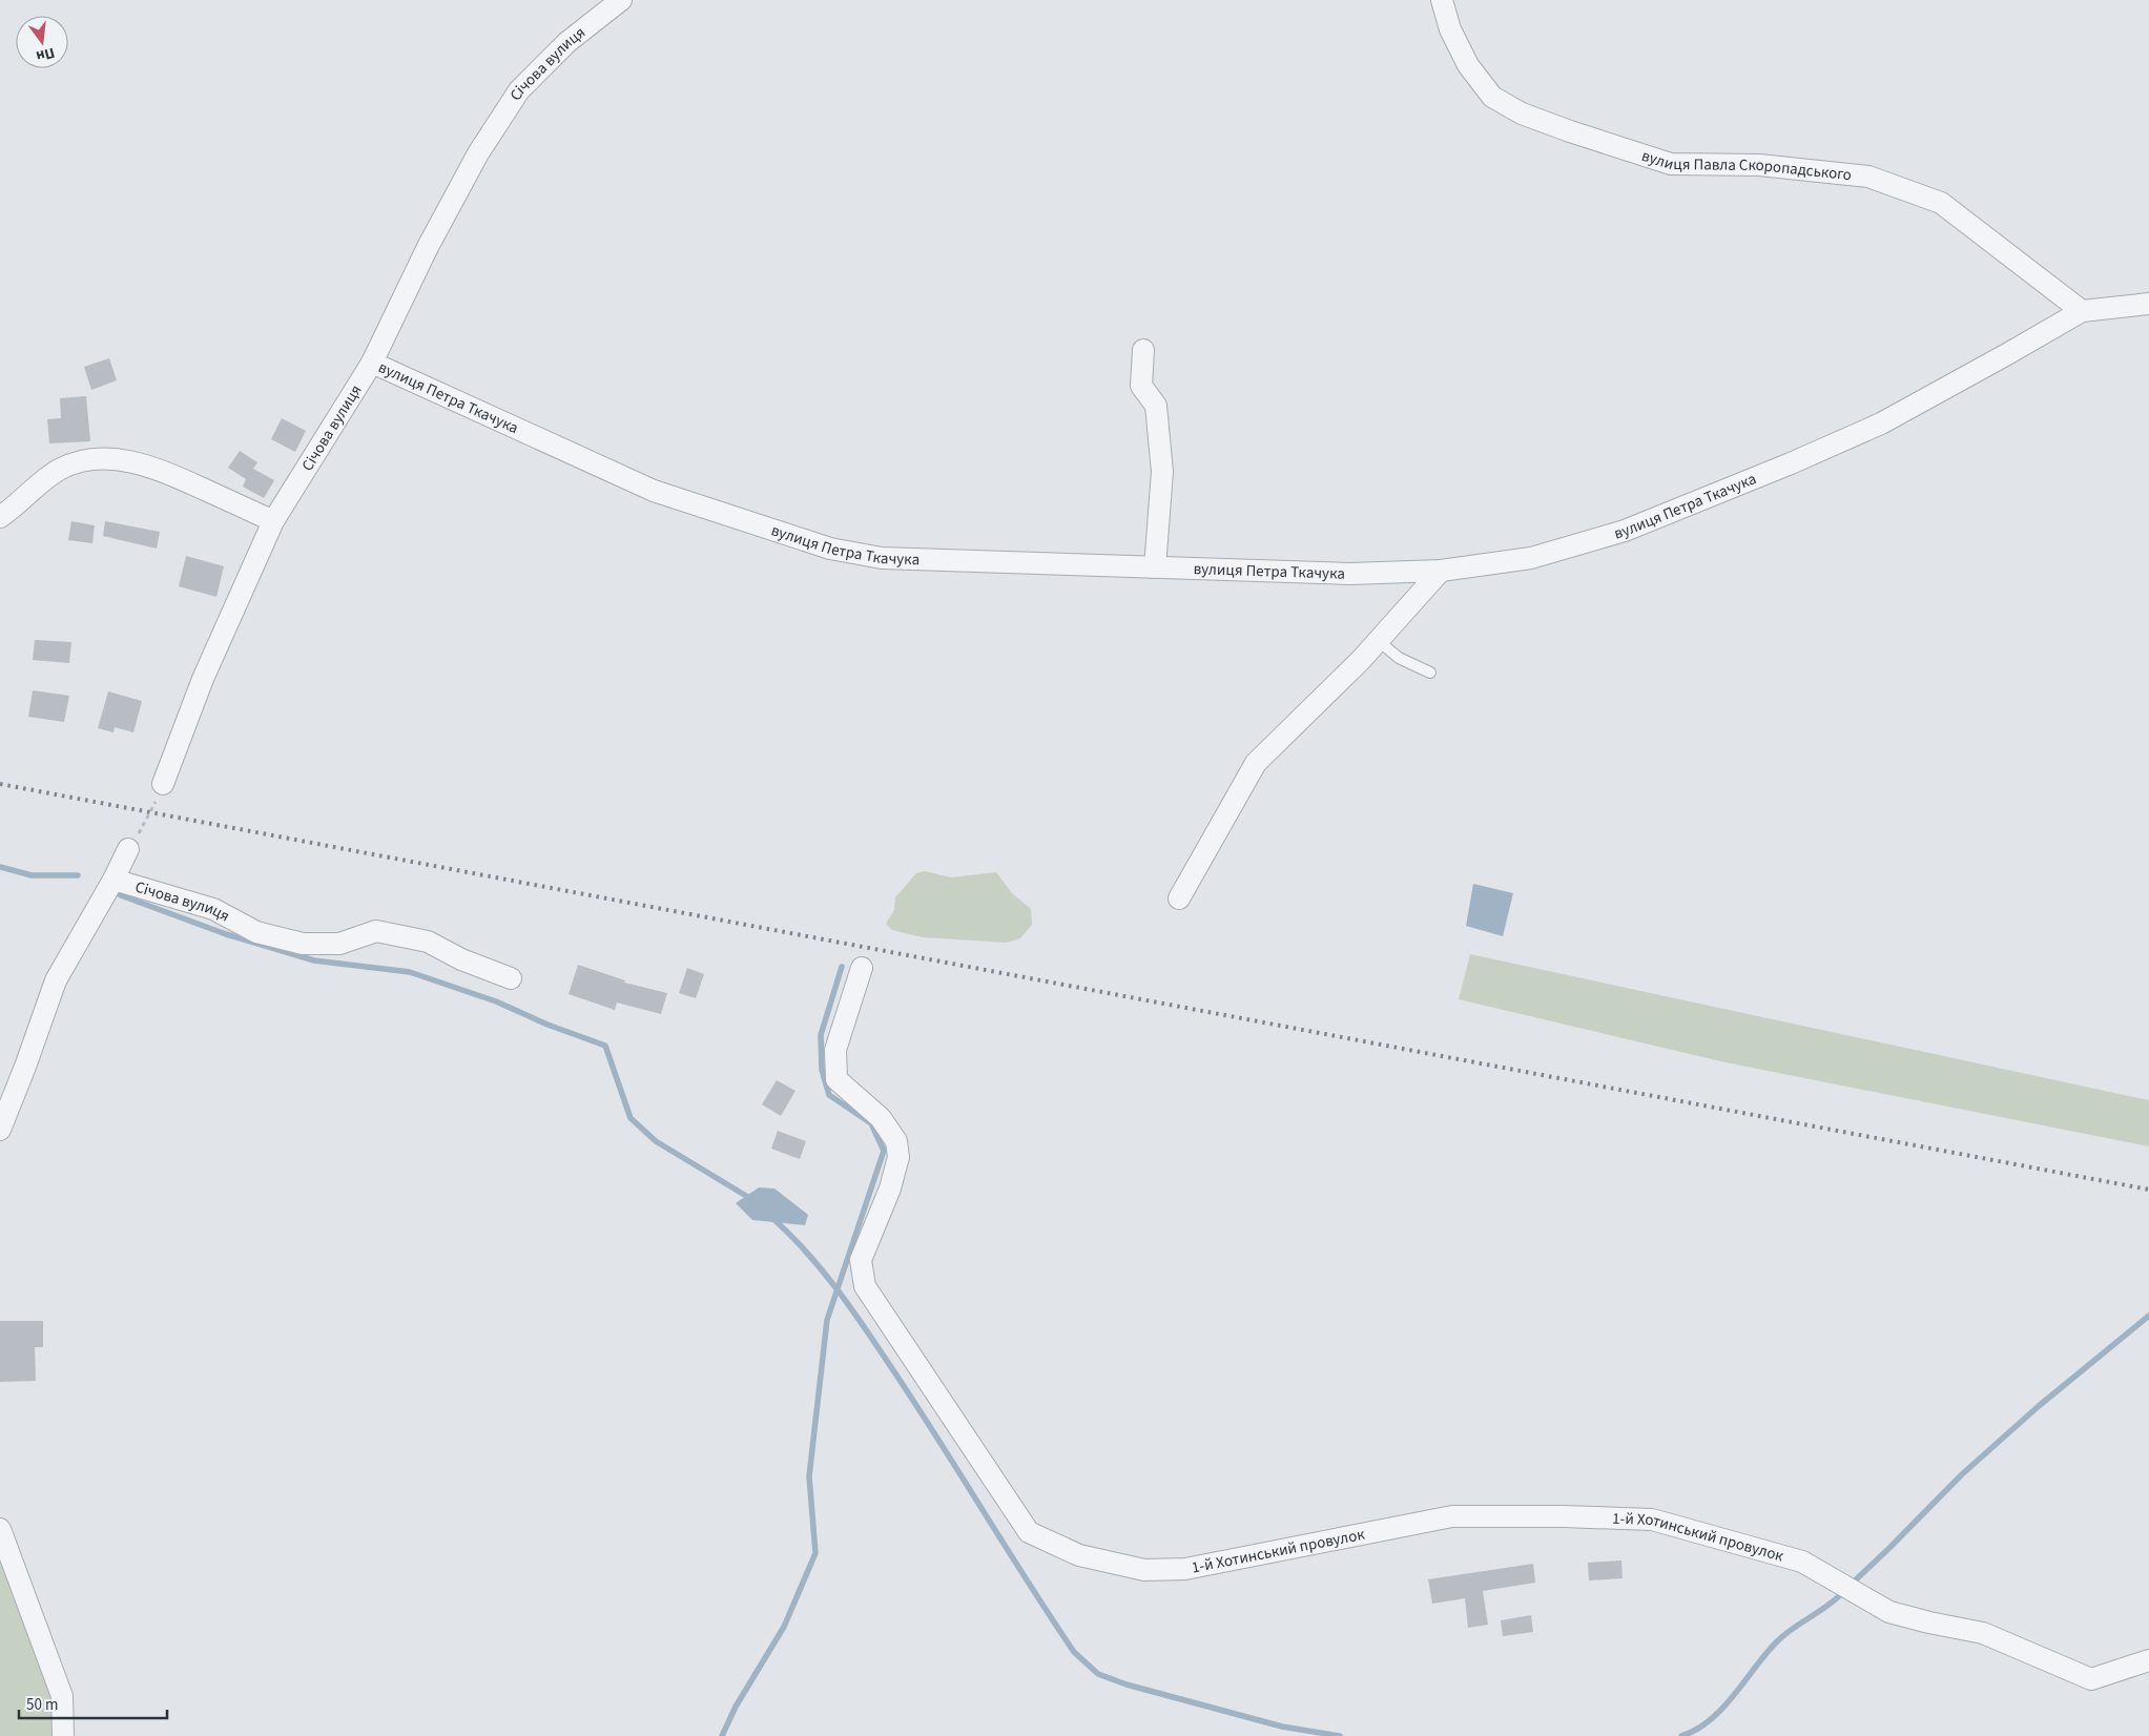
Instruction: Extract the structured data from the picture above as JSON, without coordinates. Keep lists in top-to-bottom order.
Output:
{
  "streets": {
    "street": [
      "Січова вулиця",
      "вулиця Павла Скоропадського",
      "вулиця Петра Ткачука",
      "1-й Хотинський провулок"
    ]
  },
  "crossings": [
    ["Січова вулиця", "вулиця Петра Ткачука"],
    ["вулиця Павла Скоропадського", "вулиця Петра Ткачука"]
  ],
  "scale_bar": "50 m",
  "north": "bottom"
}
